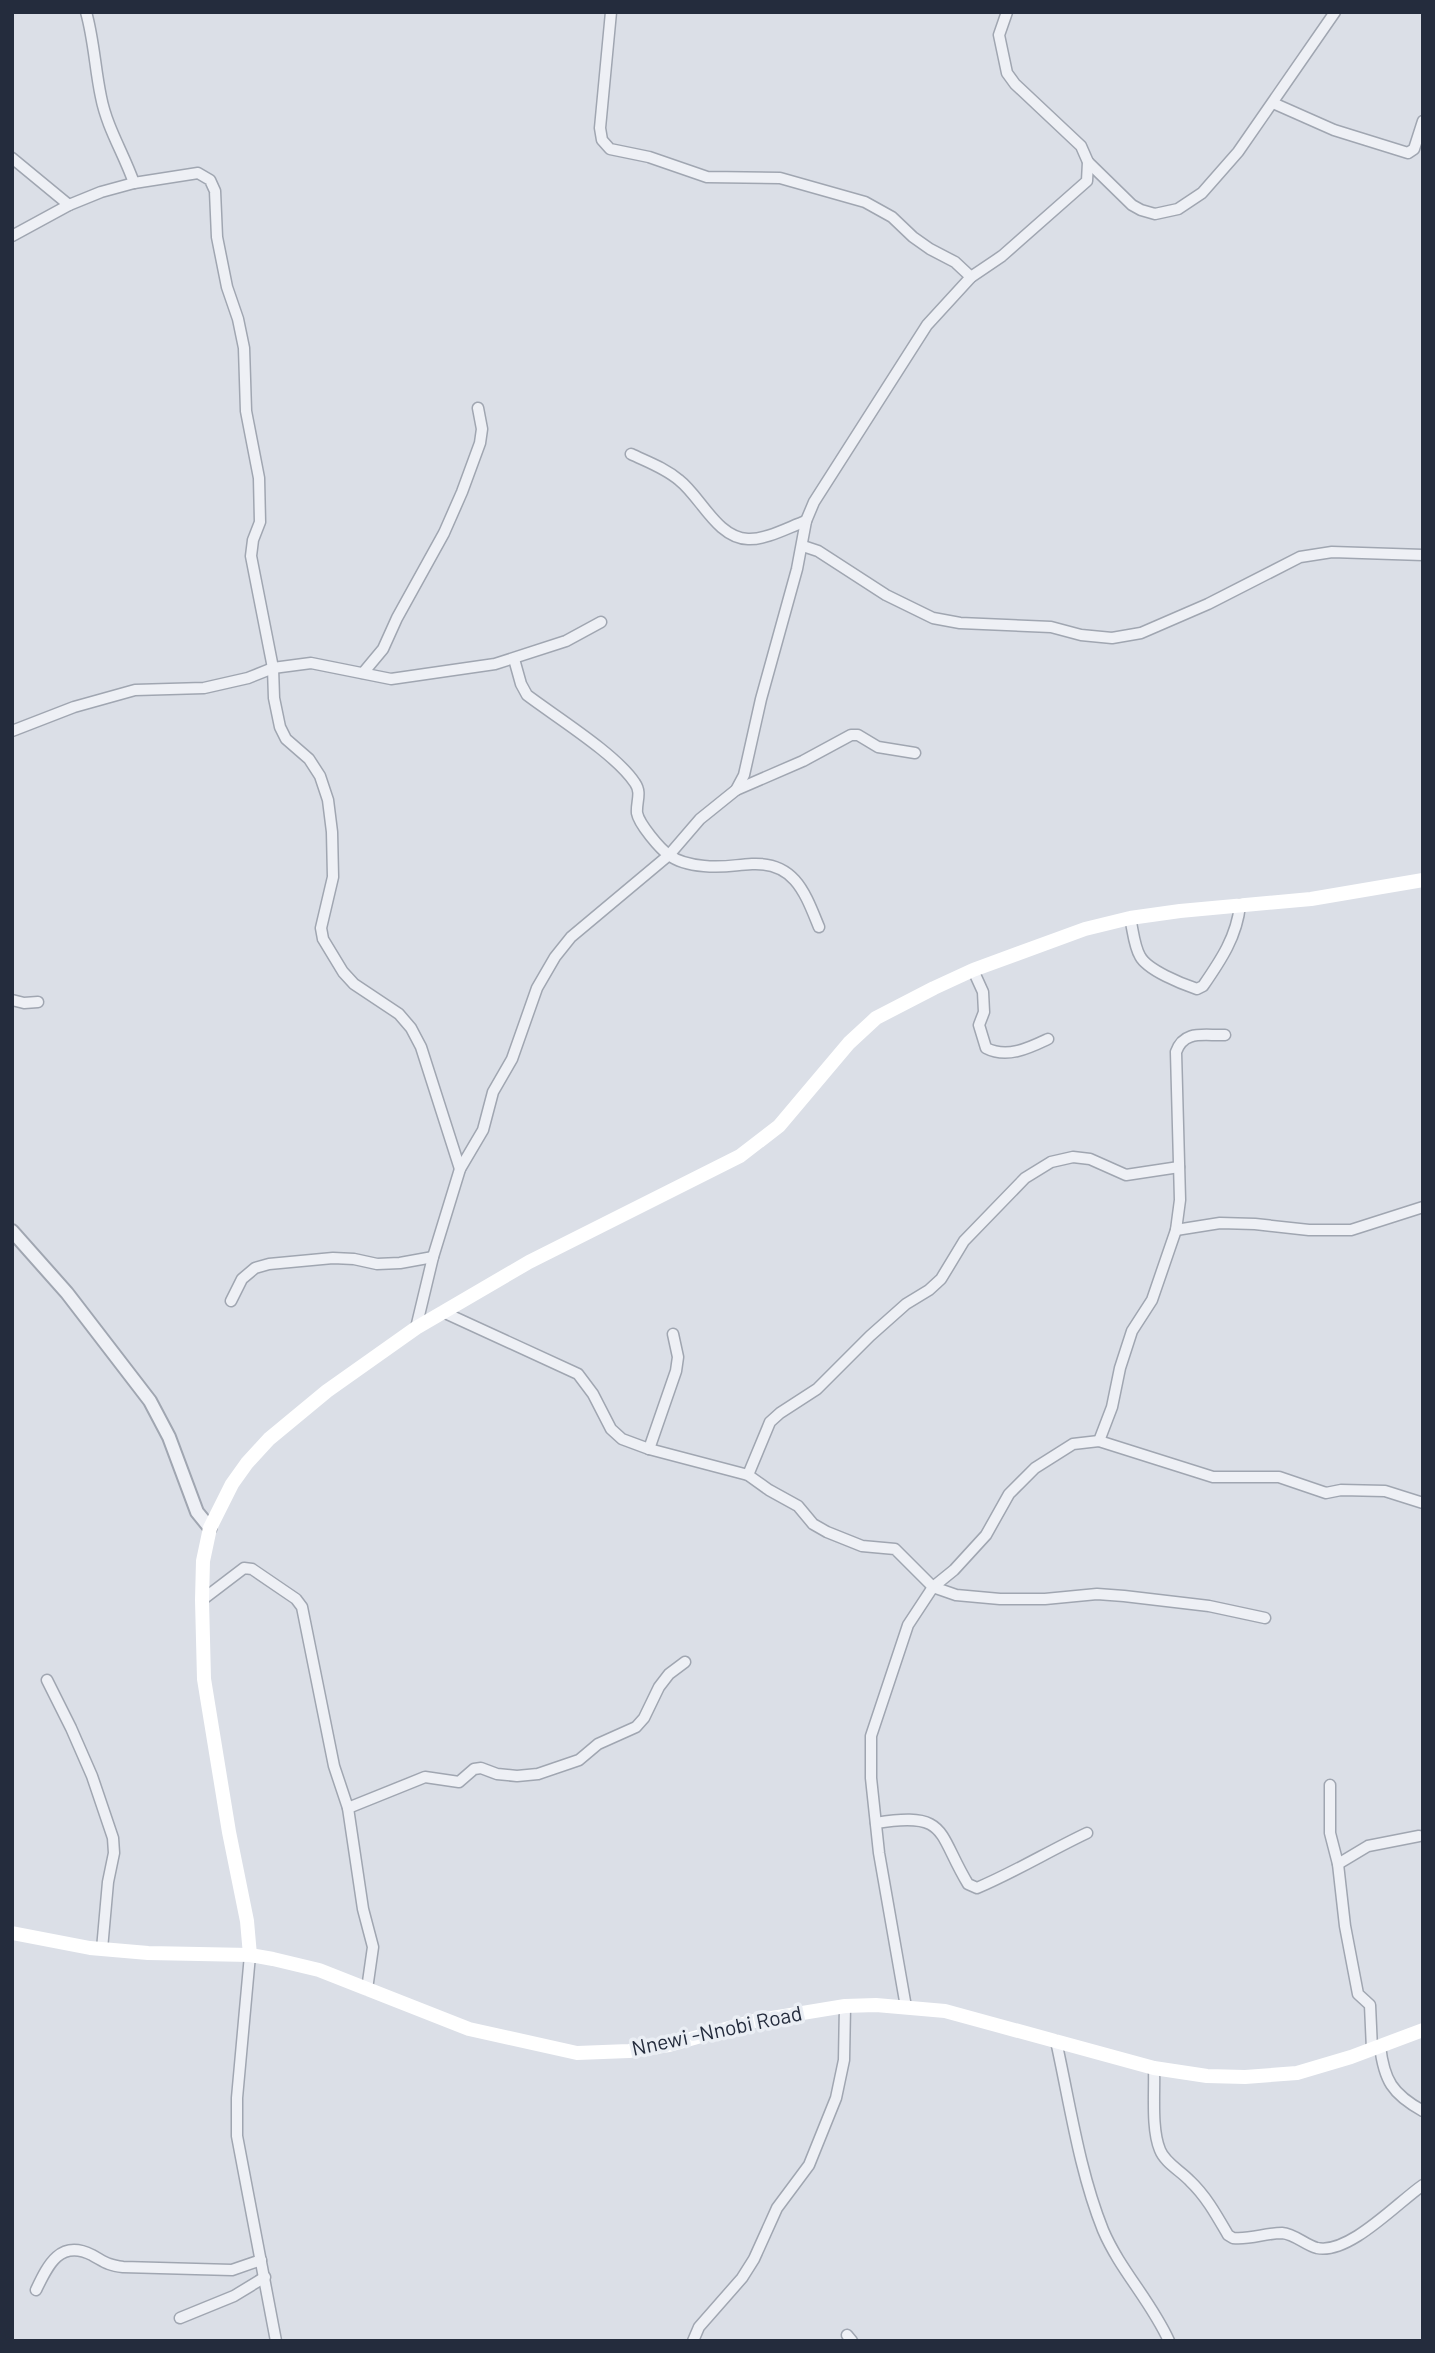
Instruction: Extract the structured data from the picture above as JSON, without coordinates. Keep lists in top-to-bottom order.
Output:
{
  "streets": {
    "main road": ["Nnewi -Nnobi Road"]
  }
}
